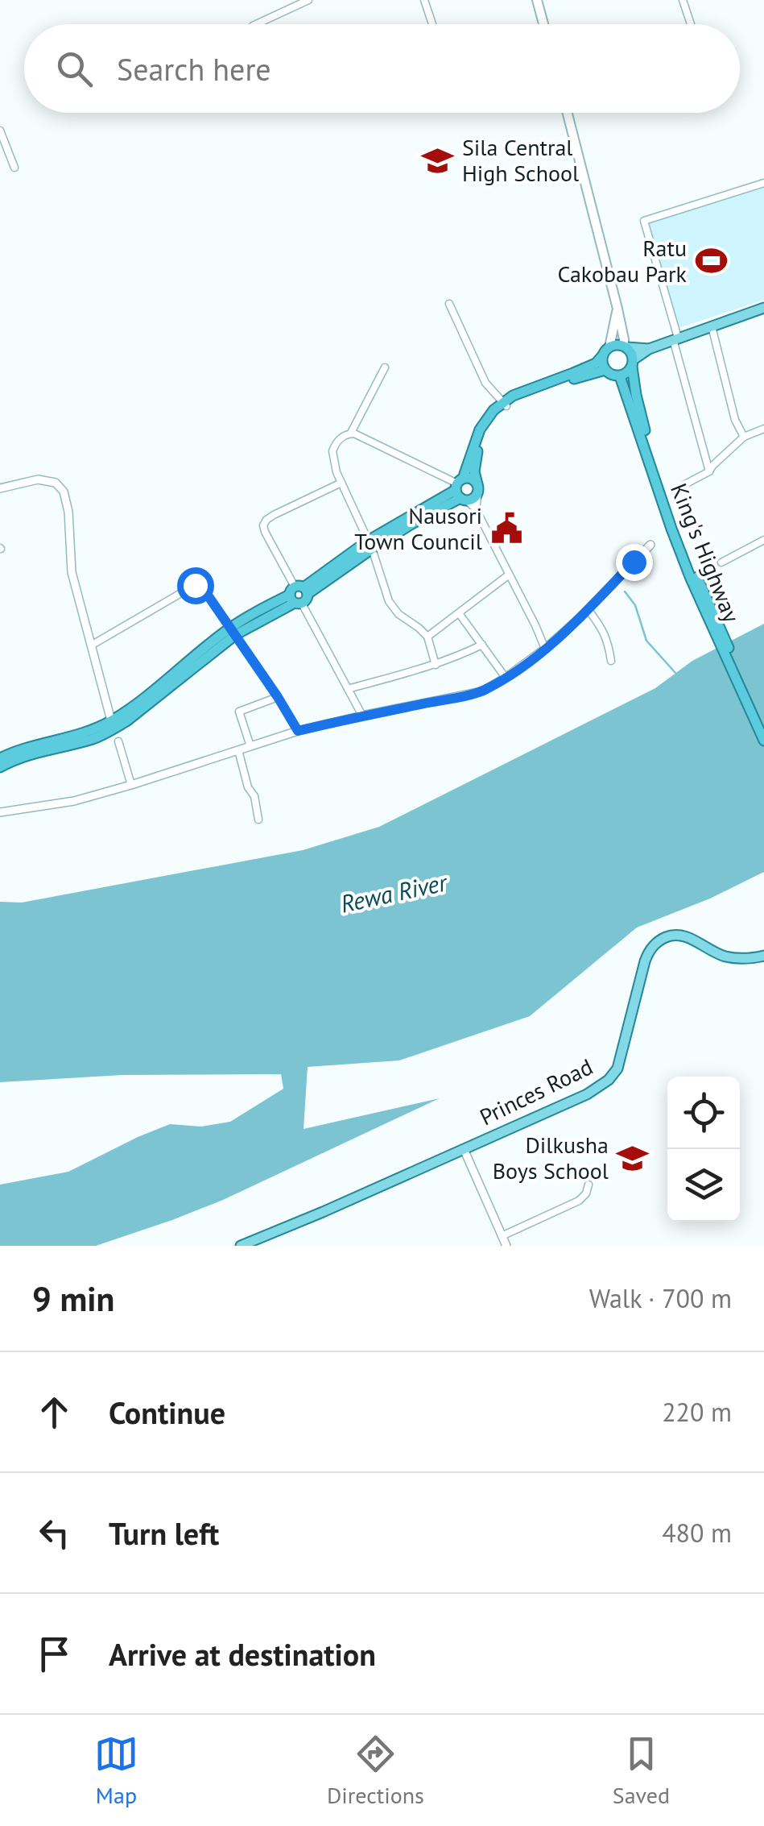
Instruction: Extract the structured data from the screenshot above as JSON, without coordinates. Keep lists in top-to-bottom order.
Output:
{
  "streets": {
    "highway": ["King's Highway"],
    "main road": ["Princes Road"]
  },
  "water": ["Rewa River"],
  "places": {
    "school or university": ["Sila Central High School", "Dilkusha Boys School"],
    "sports": ["Ratu Cakobau Park"],
    "public building": ["Nausori Town Council"]
  },
  "page": {
    "search": "Search here",
    "heading": ["9 min", "Walk · 700 m"],
    "list": [
      ["Continue", "220 m"],
      ["Turn left", "480 m"],
      "Arrive at destination"
    ],
    "nav": ["Map", "Directions", "Saved"]
  }
}
